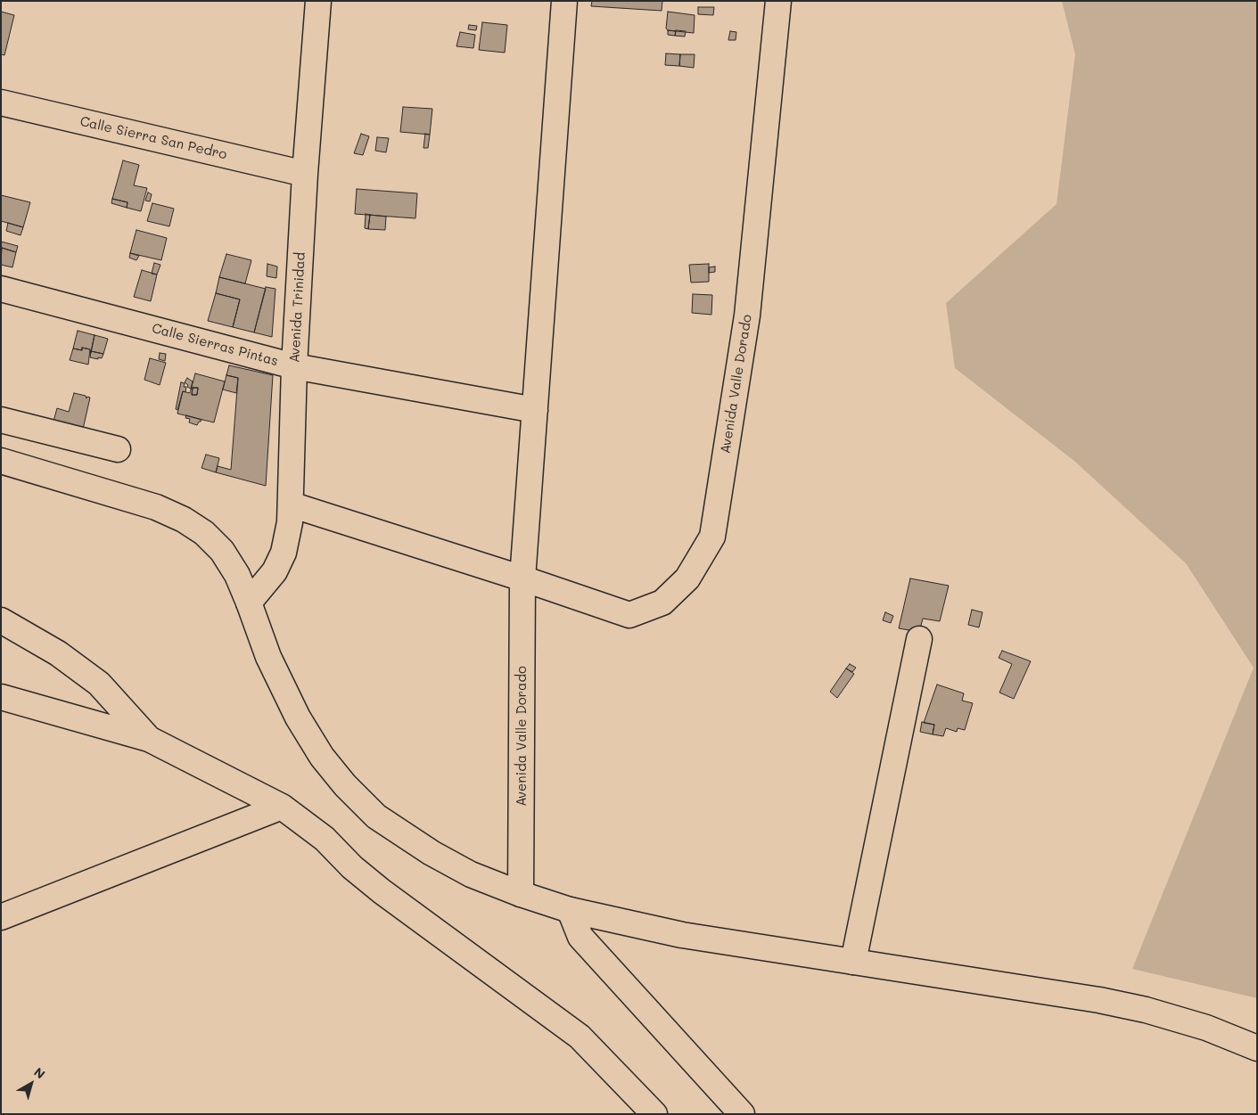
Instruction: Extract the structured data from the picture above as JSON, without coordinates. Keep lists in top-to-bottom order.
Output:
{
  "streets": {
    "street": [
      "Calle Sierra San Pedro",
      "Avenida Trinidad",
      "Calle Sierras Pintas",
      "Avenida Valle Dorado"
    ]
  },
  "crossings": [
    ["Calle Sierra San Pedro", "Avenida Trinidad"],
    ["Avenida Trinidad", "Calle Sierras Pintas"],
    ["Calle Sierras Pintas", "Avenida Valle Dorado"]
  ],
  "north": "top right"
}
